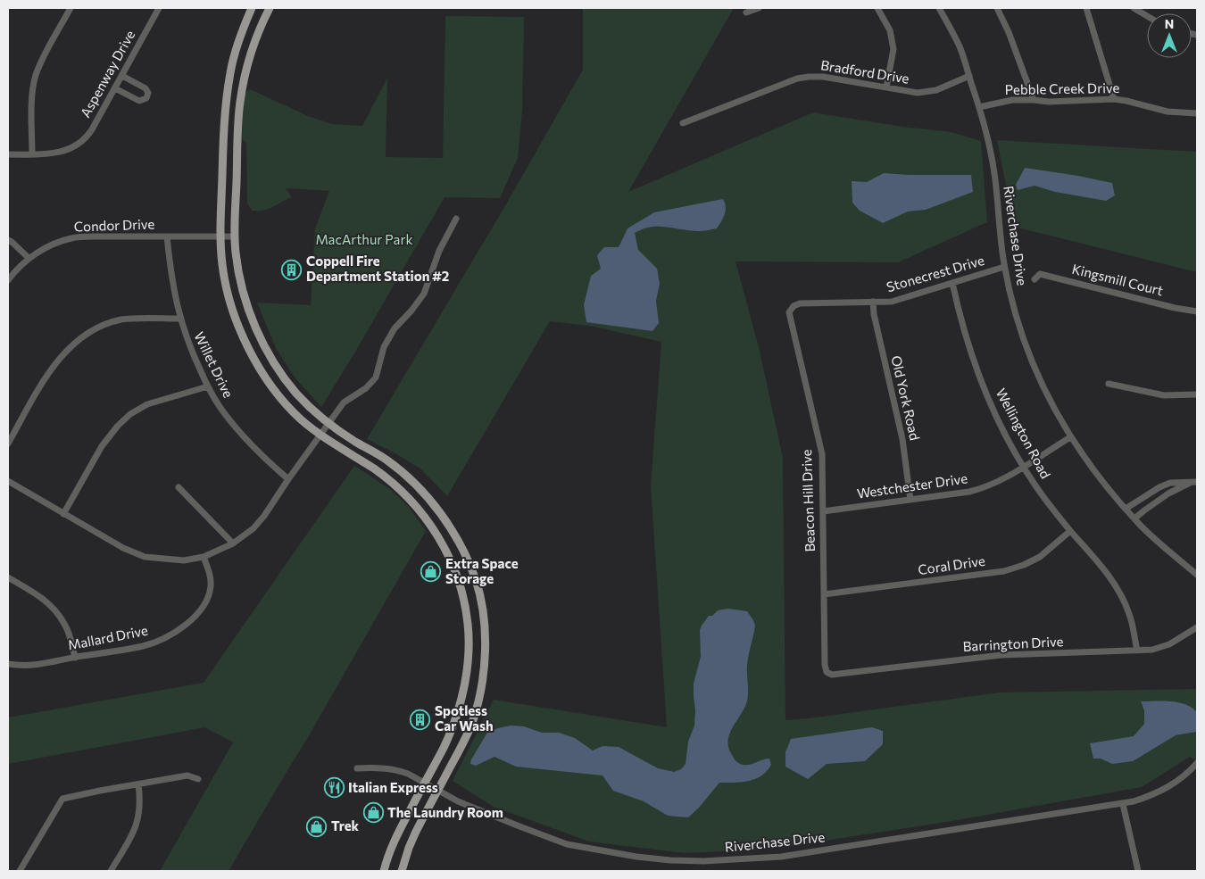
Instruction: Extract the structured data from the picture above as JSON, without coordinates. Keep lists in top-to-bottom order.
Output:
{
  "streets": {
    "street": [
      "Bradford Drive",
      "Aspenway Drive",
      "Pebble Creek Drive",
      "Condor Drive",
      "Riverchase Drive",
      "Stonecrest Drive",
      "Kingsmill Court",
      "Willet Drive",
      "Old York Road",
      "Wellington Road",
      "Westchester Drive",
      "Beacon Hill Drive",
      "Coral Drive",
      "Mallard Drive",
      "Barrington Drive"
    ]
  },
  "crossings": [
    ["Bradford Drive", "Riverchase Drive"],
    ["Pebble Creek Drive", "Riverchase Drive"],
    ["Condor Drive", "Willet Drive"],
    ["Riverchase Drive", "Stonecrest Drive"],
    ["Riverchase Drive", "Westchester Drive"],
    ["Stonecrest Drive", "Old York Road"],
    ["Stonecrest Drive", "Wellington Road"],
    ["Stonecrest Drive", "Beacon Hill Drive"],
    ["Old York Road", "Westchester Drive"],
    ["Wellington Road", "Westchester Drive"],
    ["Wellington Road", "Coral Drive"],
    ["Wellington Road", "Barrington Drive"],
    ["Westchester Drive", "Beacon Hill Drive"],
    ["Beacon Hill Drive", "Coral Drive"],
    ["Beacon Hill Drive", "Barrington Drive"]
  ],
  "parks": ["MacArthur Park"],
  "places": {
    "building": ["Coppell Fire Department Station #2", "Spotless Car Wash"],
    "shop": ["Extra Space Storage", "The Laundry Room", "Trek"],
    "restaurant": ["Italian Express"]
  },
  "north": "top"
}
